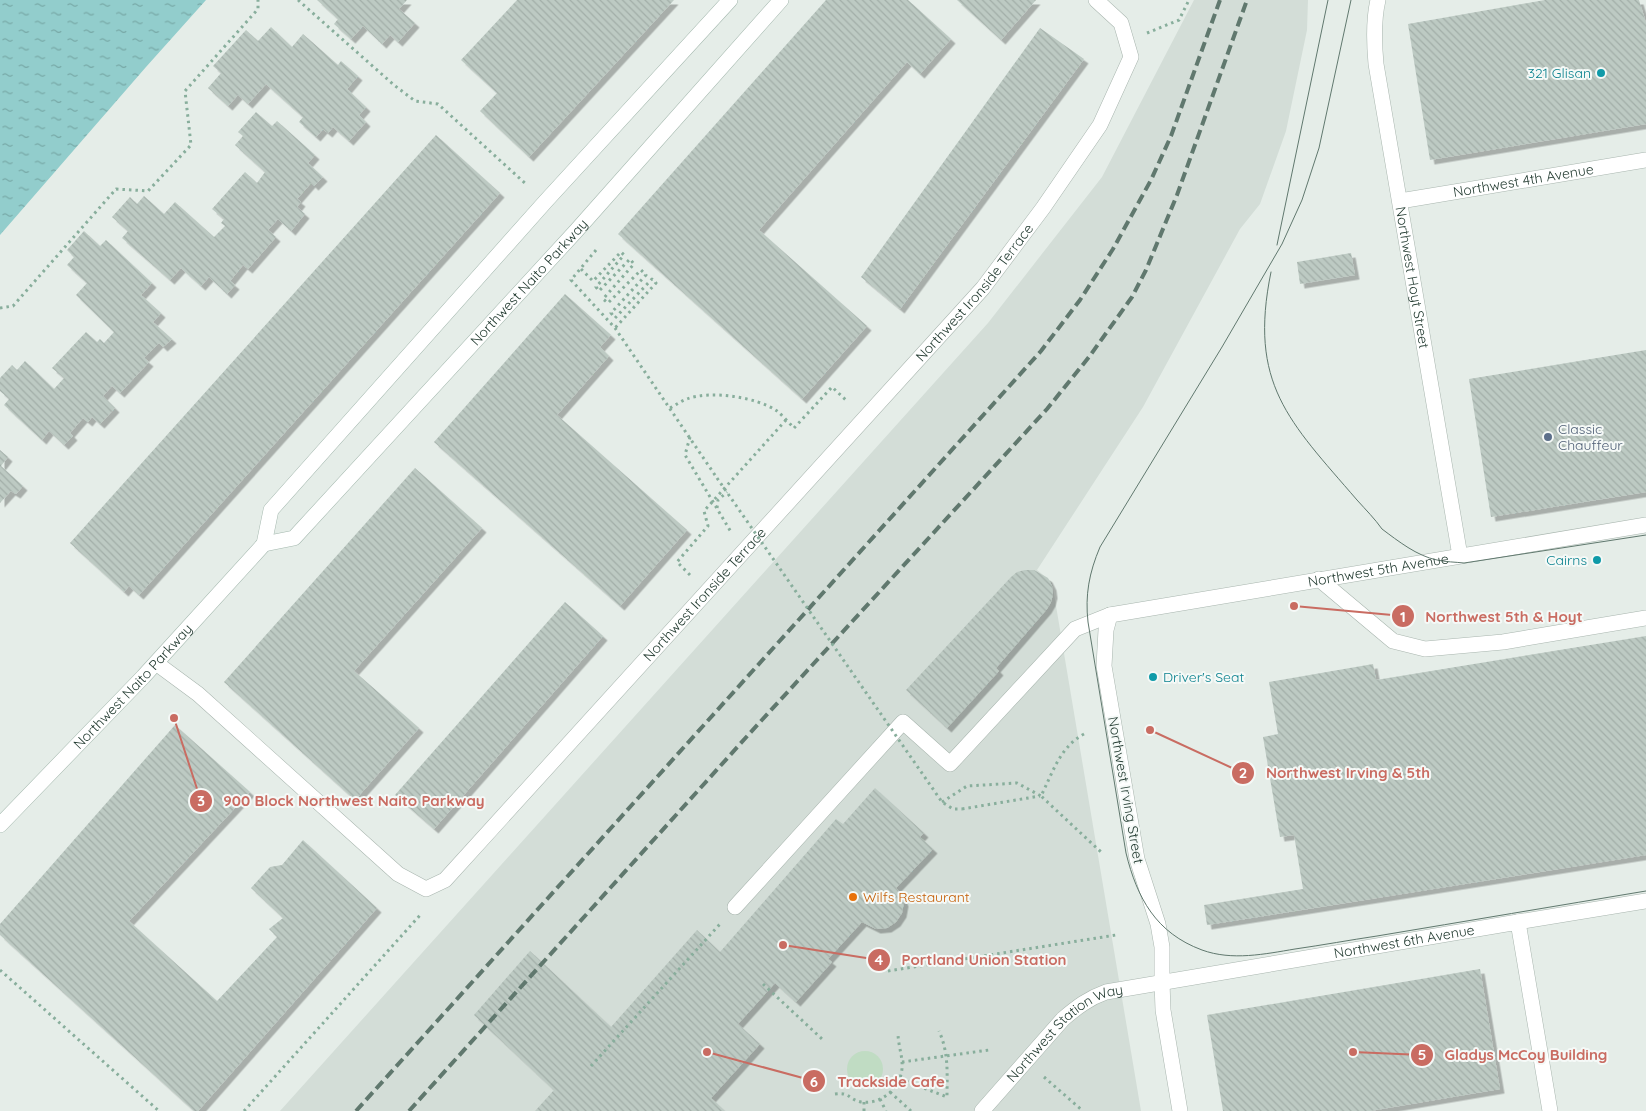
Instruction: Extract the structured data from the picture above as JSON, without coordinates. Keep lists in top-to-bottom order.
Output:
{
  "streets": {
    "street": [
      "Northwest 4th Avenue",
      "Northwest Hoyt Street",
      "Northwest Naito Parkway",
      "Northwest Ironside Terrace",
      "Northwest 5th Avenue",
      "Northwest Irving Street",
      "Northwest 6th Avenue",
      "Northwest Station Way"
    ]
  },
  "crossings": [
    ["Northwest 4th Avenue", "Northwest Hoyt Street"],
    ["Northwest Hoyt Street", "Northwest 5th Avenue"],
    ["Northwest 5th Avenue", "Northwest Irving Street"],
    ["Northwest Irving Street", "Northwest 6th Avenue"],
    ["Northwest Irving Street", "Northwest Station Way"],
    ["Northwest 6th Avenue", "Northwest Station Way"]
  ],
  "places": [
    "321 Glisan",
    "Classic Chauffeur",
    "Cairns",
    "Northwest 5th & Hoyt",
    "Driver's Seat",
    "900 Block Northwest Naito Parkway",
    "Northwest Irving & 5th",
    "Wilfs Restaurant",
    "Portland Union Station",
    "Trackside Cafe",
    "Gladys McCoy Building"
  ]
}
